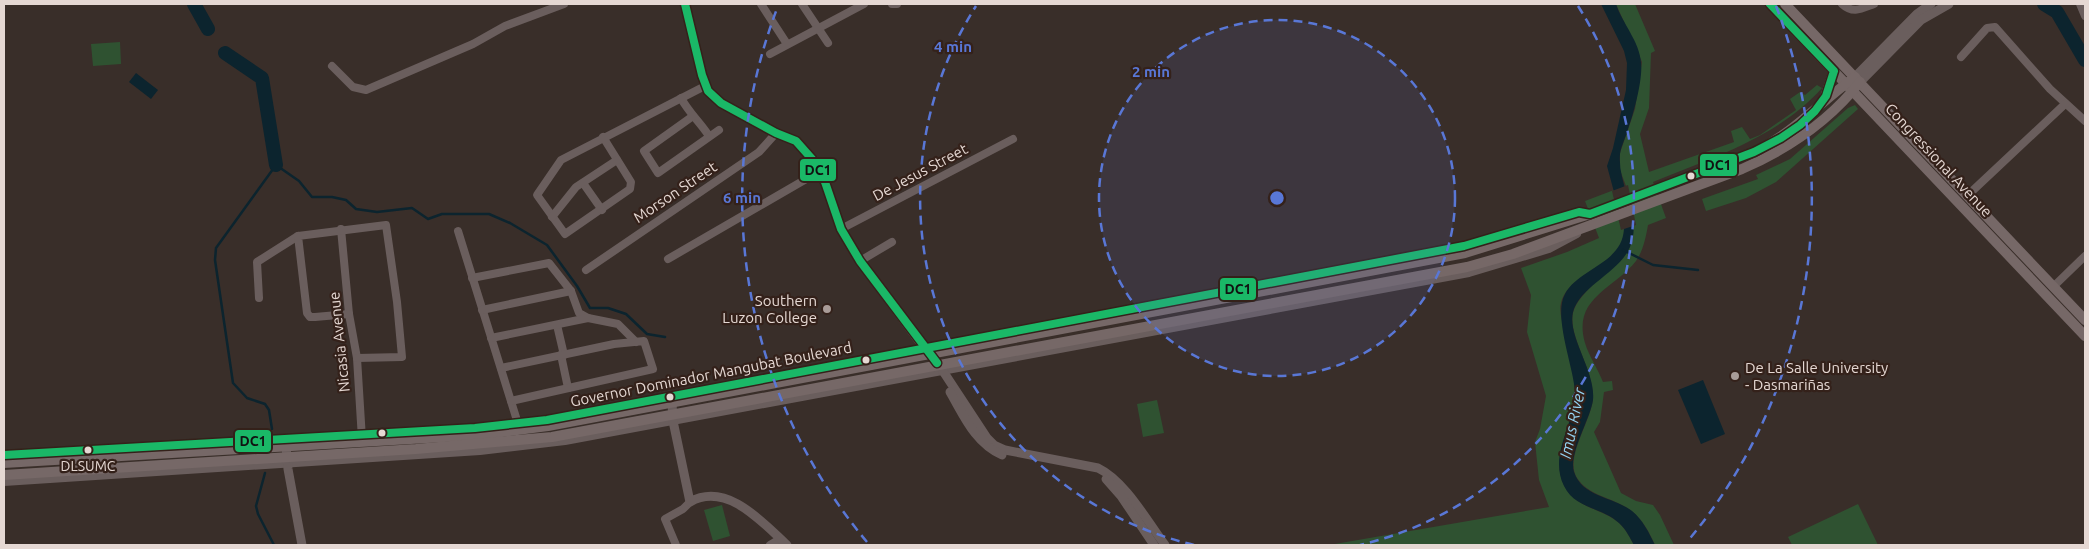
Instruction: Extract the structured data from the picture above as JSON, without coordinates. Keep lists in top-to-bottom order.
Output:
{
  "streets": {
    "main road": ["Congressional Avenue", "Governor Dominador Mangubat Boulevard"],
    "street": ["De Jesus Street", "Morson Street", "Nicasia Avenue"]
  },
  "crossings": [
    ["Congressional Avenue", "Governor Dominador Mangubat Boulevard"],
    ["Nicasia Avenue", "Governor Dominador Mangubat Boulevard"]
  ],
  "water": ["Imus River"],
  "places": ["Southern Luzon College", "De La Salle University - Dasmariñas", "DLSUMC"],
  "lines": ["transit line DC1"],
  "rings": ["4 min", "2 min", "6 min"]
}
